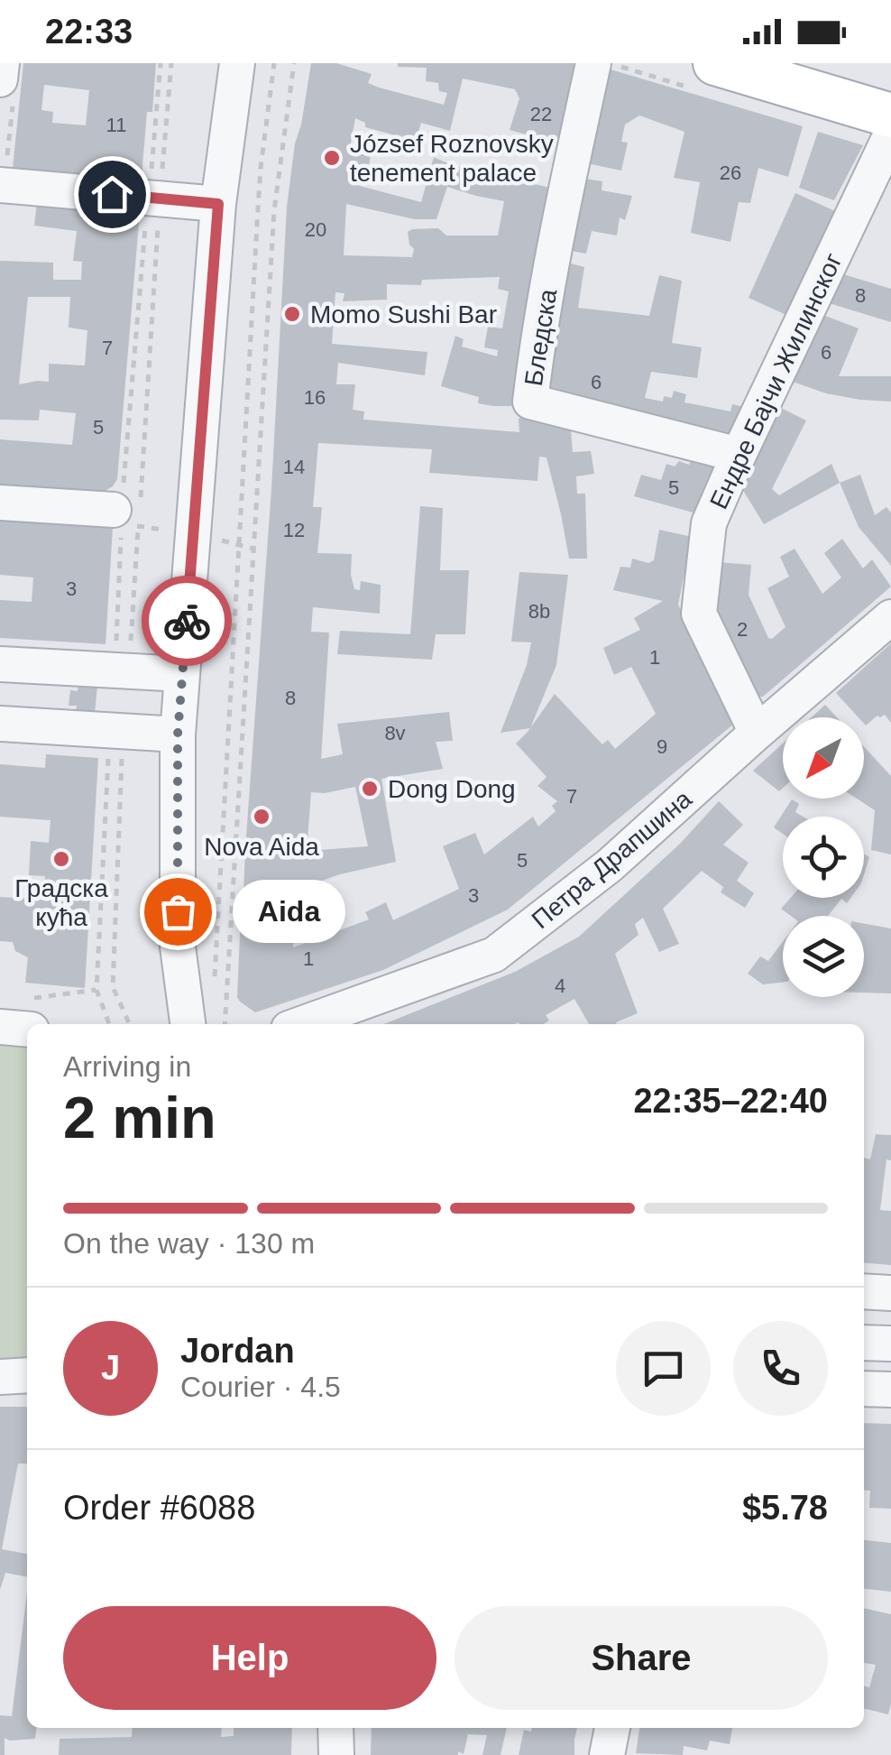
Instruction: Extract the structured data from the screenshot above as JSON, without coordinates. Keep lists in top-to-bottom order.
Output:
{
  "streets": {
    "street": ["Бледска", "Ендре Бајчи Жилинског", "Петра Драпшина"]
  },
  "crossings": [
    ["Бледска", "Ендре Бајчи Жилинског"],
    ["Ендре Бајчи Жилинског", "Петра Драпшина"]
  ],
  "places": [
    "József Roznovsky tenement palace",
    "Momo Sushi Bar",
    "Dong Dong",
    "Nova Aida",
    "Градска кућа",
    "Aida"
  ],
  "house_numbers": [
    "22",
    "11",
    "26",
    "20",
    "8",
    "7",
    "6",
    "6",
    "16",
    "5",
    "14",
    "5",
    "12",
    "3",
    "8b",
    "2",
    "1",
    "8",
    "8v",
    "9",
    "7",
    "5",
    "3",
    "1",
    "4"
  ],
  "north": "bottom left",
  "page": {
    "status": "22:33",
    "bubble": "Aida",
    "heading": ["2 min", "Arriving in", "22:35–22:40"],
    "panel": [
      "Jordan",
      "Courier · 4.5",
      "Order #6088",
      "$5.78"
    ],
    "bar": "On the way · 130 m",
    "round": "J",
    "buttons": ["Help", "Share"]
  }
}
